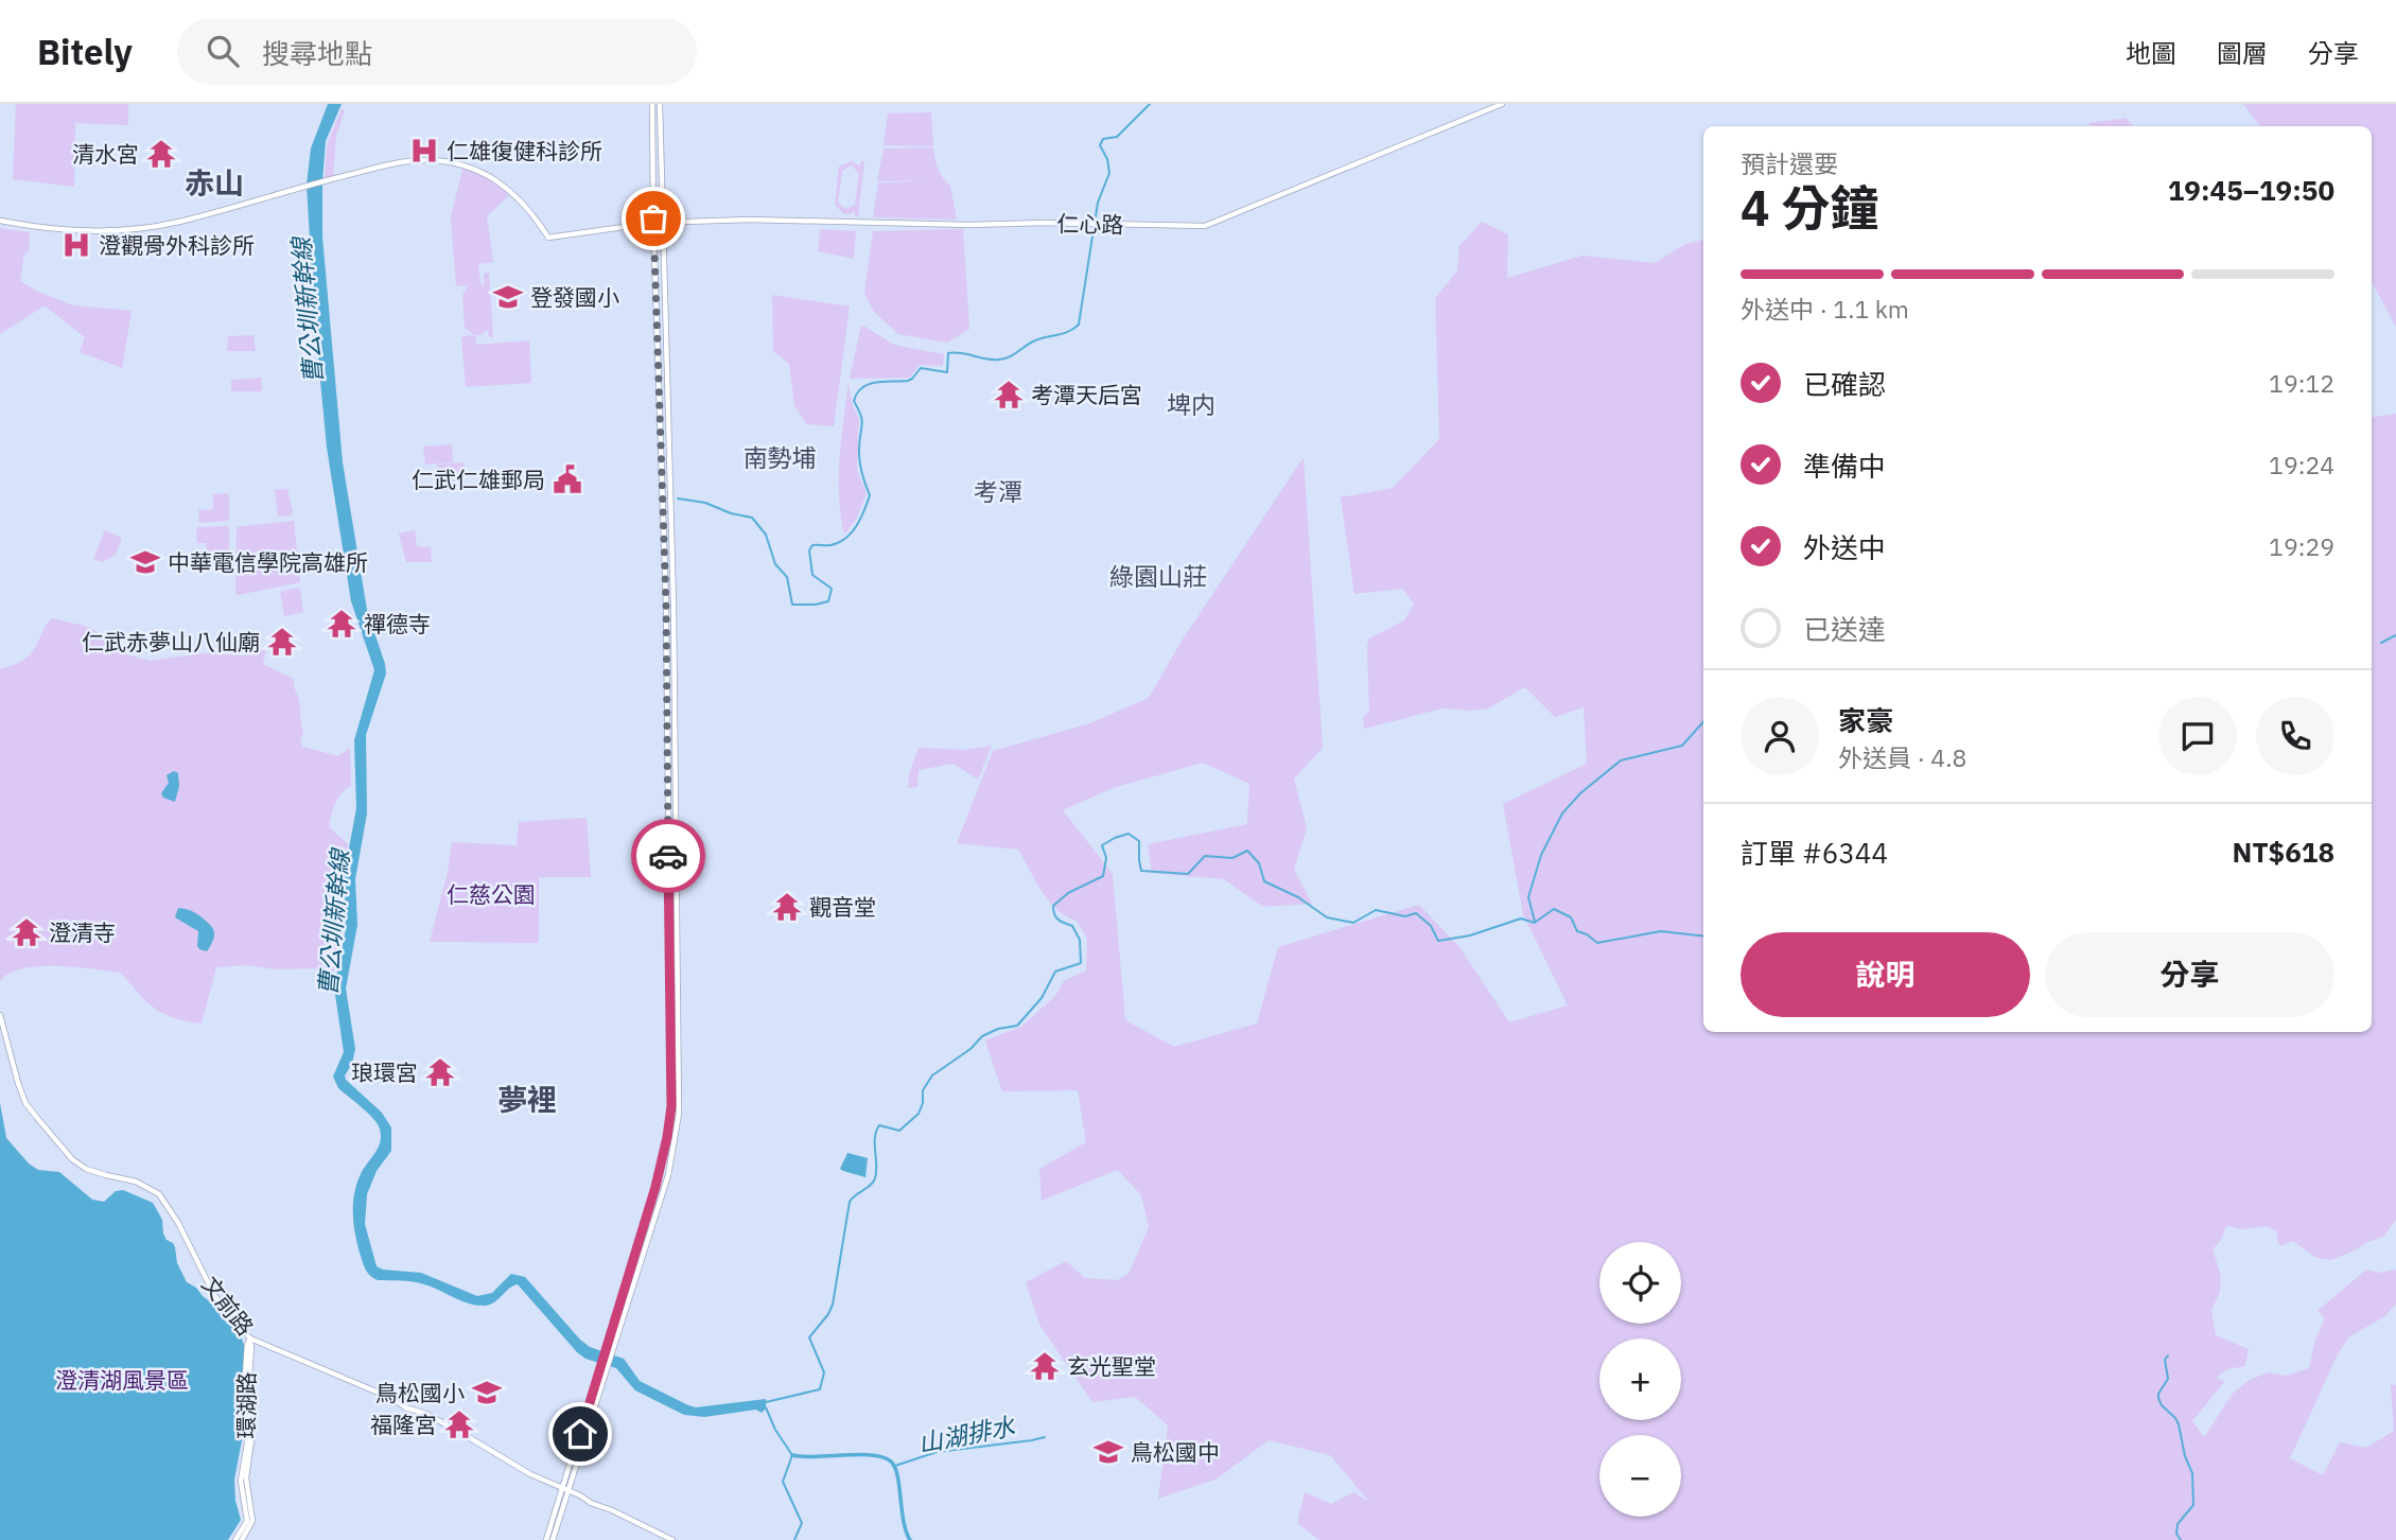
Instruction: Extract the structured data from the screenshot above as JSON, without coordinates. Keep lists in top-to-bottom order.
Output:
{
  "streets": {
    "main road": ["仁心路", "文前路", "環湖路"]
  },
  "crossings": [
    ["文前路", "環湖路"]
  ],
  "districts": [
    "赤山",
    "埤内",
    "南勢埔",
    "考潭",
    "綠園山莊",
    "夢裡"
  ],
  "water": ["曹公圳新幹線", "山湖排水"],
  "parks": ["仁慈公園", "澄清湖風景區"],
  "places": {
    "hospital": ["仁雄復健科診所", "澄觀骨外科診所"],
    "temple": [
      "清水宮",
      "考潭天后宮",
      "禪德寺",
      "仁武赤夢山八仙廟",
      "觀音堂",
      "澄清寺",
      "琅環宮",
      "玄光聖堂",
      "福隆宮"
    ],
    "school or university": [
      "登發國小",
      "中華電信學院高雄所",
      "鳥松國小",
      "鳥松國中"
    ],
    "public building": ["仁武仁雄郵局"]
  },
  "page": {
    "header": "Bitely",
    "search": "搜尋地點",
    "nav": ["地圖", "圖層", "分享"],
    "heading": ["4 分鐘", "預計還要", "19:45–19:50"],
    "panel": [
      "家豪",
      "外送員 · 4.8",
      "訂單 #6344",
      "NT$618"
    ],
    "bar": "外送中 · 1.1 km",
    "list": [
      ["已確認", "19:12"],
      ["準備中", "19:24"],
      ["外送中", "19:29"],
      "已送達"
    ],
    "buttons": ["說明", "分享"],
    "map_buttons": ["+", "−"]
  }
}
